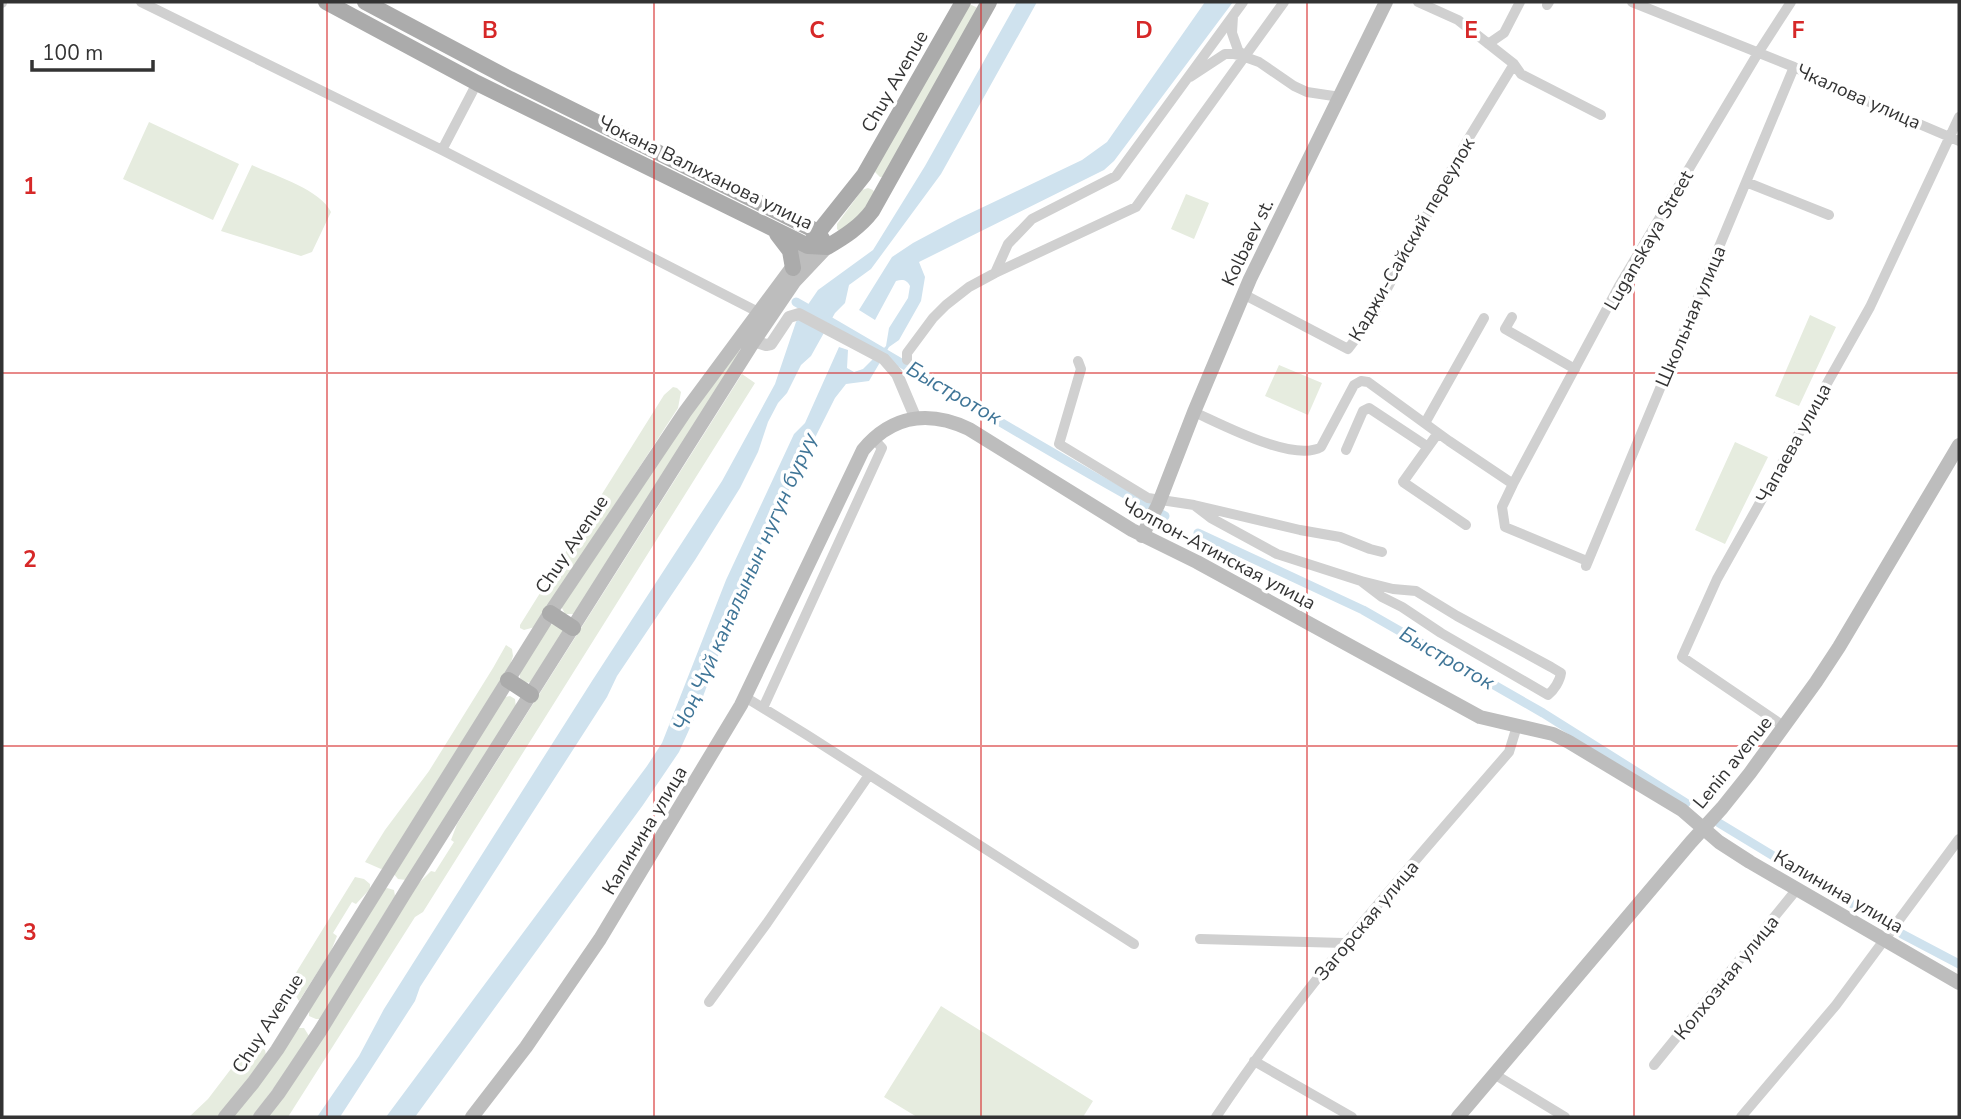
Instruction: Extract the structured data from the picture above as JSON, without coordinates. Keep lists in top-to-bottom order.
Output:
{
  "streets": {
    "main road": [
      "Chuy Avenue",
      "Чокана Валиханова улица",
      "Kolbaev st.",
      "Чолпон-Атинская улица",
      "Lenin avenue",
      "Калинина улица"
    ],
    "street": [
      "Чкалова улица",
      "Каджи-Сайский переулок",
      "Luganskaya Street",
      "Школьная улица",
      "Чапаева улица",
      "Загорская улица",
      "Колхозная улица"
    ]
  },
  "crossings": [
    ["Chuy Avenue", "Чокана Валиханова улица"],
    ["Чкалова улица", "Luganskaya Street"],
    ["Чкалова улица", "Школьная улица"],
    ["Чкалова улица", "Чапаева улица"],
    ["Каджи-Сайский переулок", "Kolbaev st."],
    ["Luganskaya Street", "Школьная улица"],
    ["Kolbaev st.", "Чолпон-Атинская улица"],
    ["Чапаева улица", "Lenin avenue"],
    ["Чолпон-Атинская улица", "Lenin avenue"],
    ["Чолпон-Атинская улица", "Калинина улица"],
    ["Чолпон-Атинская улица", "Загорская улица"],
    ["Lenin avenue", "Калинина улица"],
    ["Калинина улица", "Колхозная улица"]
  ],
  "water": ["Быстроток", "Чоң Чүй каналынын нугун буруу"],
  "scale_bar": "100 m",
  "grid": {
    "columns": [
      "B",
      "C",
      "D",
      "E",
      "F"
    ],
    "rows": ["1", "2", "3"]
  }
}
